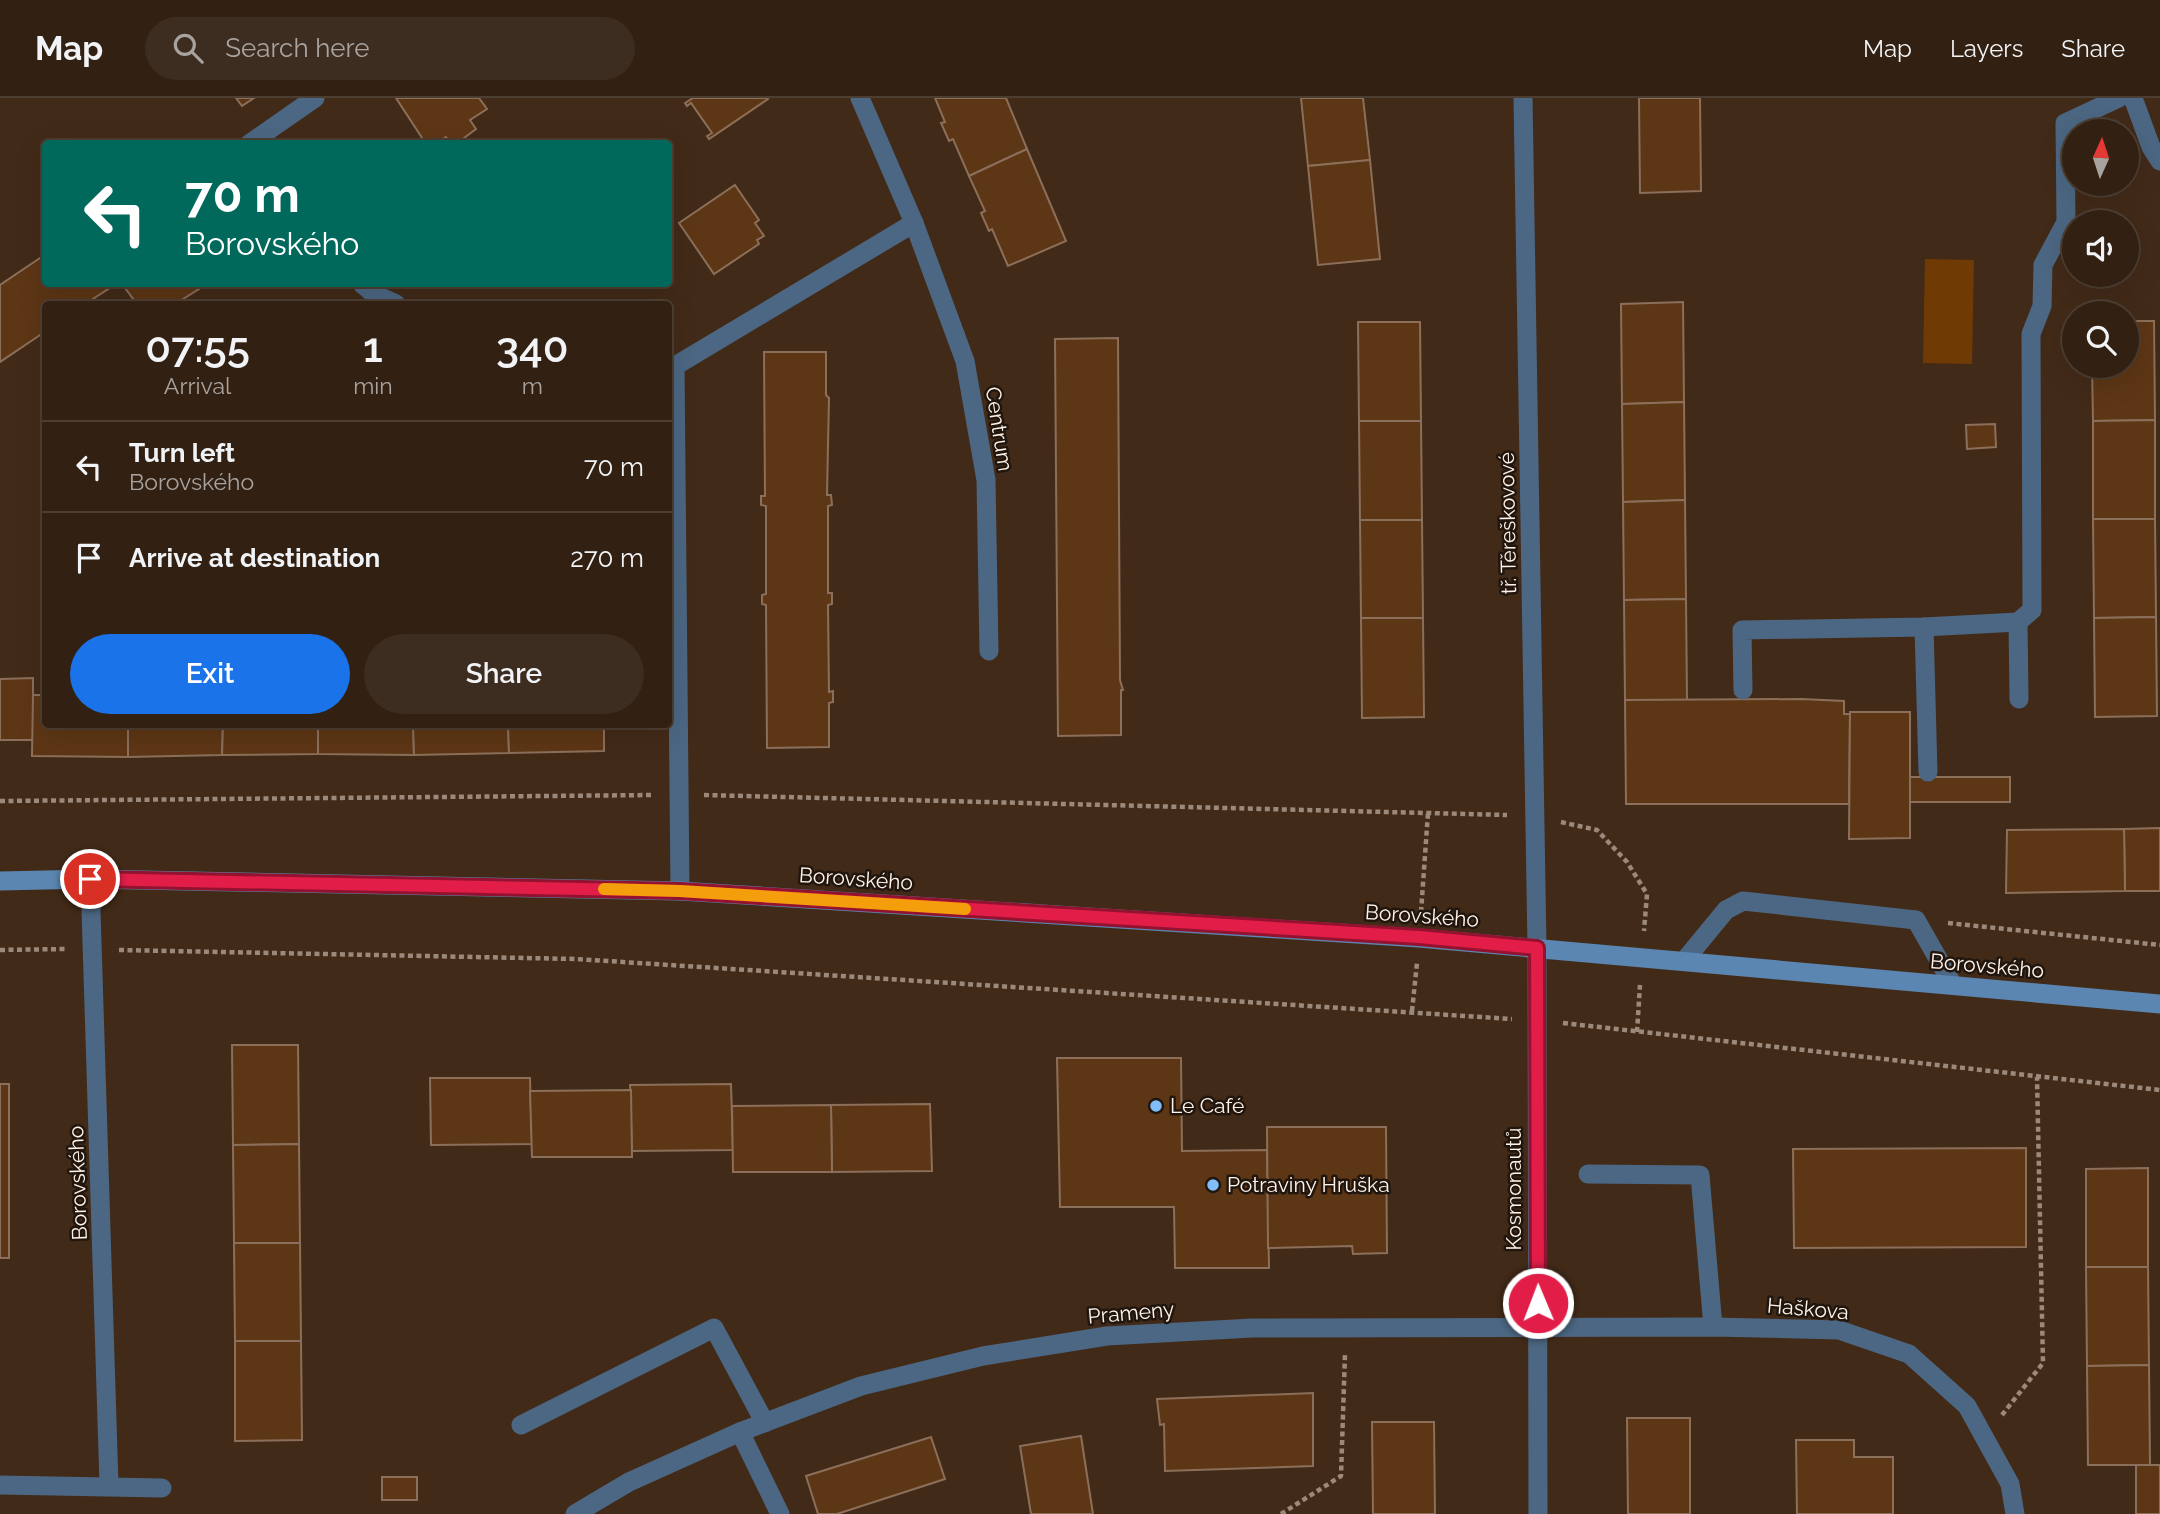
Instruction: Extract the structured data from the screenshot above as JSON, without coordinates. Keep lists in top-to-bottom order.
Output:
{
  "streets": {
    "main road": ["Borovského"],
    "street": [
      "Centrum",
      "tř. Těreškovové",
      "Kosmonautů",
      "Haškova",
      "Prameny"
    ]
  },
  "crossings": [
    ["tř. Těreškovové", "Borovského"],
    ["tř. Těreškovové", "Kosmonautů"],
    ["Borovského", "Kosmonautů"],
    ["Kosmonautů", "Haškova"],
    ["Kosmonautů", "Prameny"],
    ["Haškova", "Prameny"]
  ],
  "places": ["Le Café", "Potraviny Hruška"],
  "north": "top",
  "page": {
    "header": "Map",
    "search": "Search here",
    "nav": ["Map", "Layers", "Share"],
    "turn": ["70 m", "Borovského"],
    "eta": [
      "07:55",
      "Arrival",
      "1",
      "min",
      "340",
      "m"
    ],
    "list": [
      {
        "name": "Turn left",
        "note": "Borovského",
        "value": "70 m"
      },
      {
        "name": "Arrive at destination",
        "value": "270 m"
      }
    ],
    "buttons": ["Exit", "Share"]
  }
}
